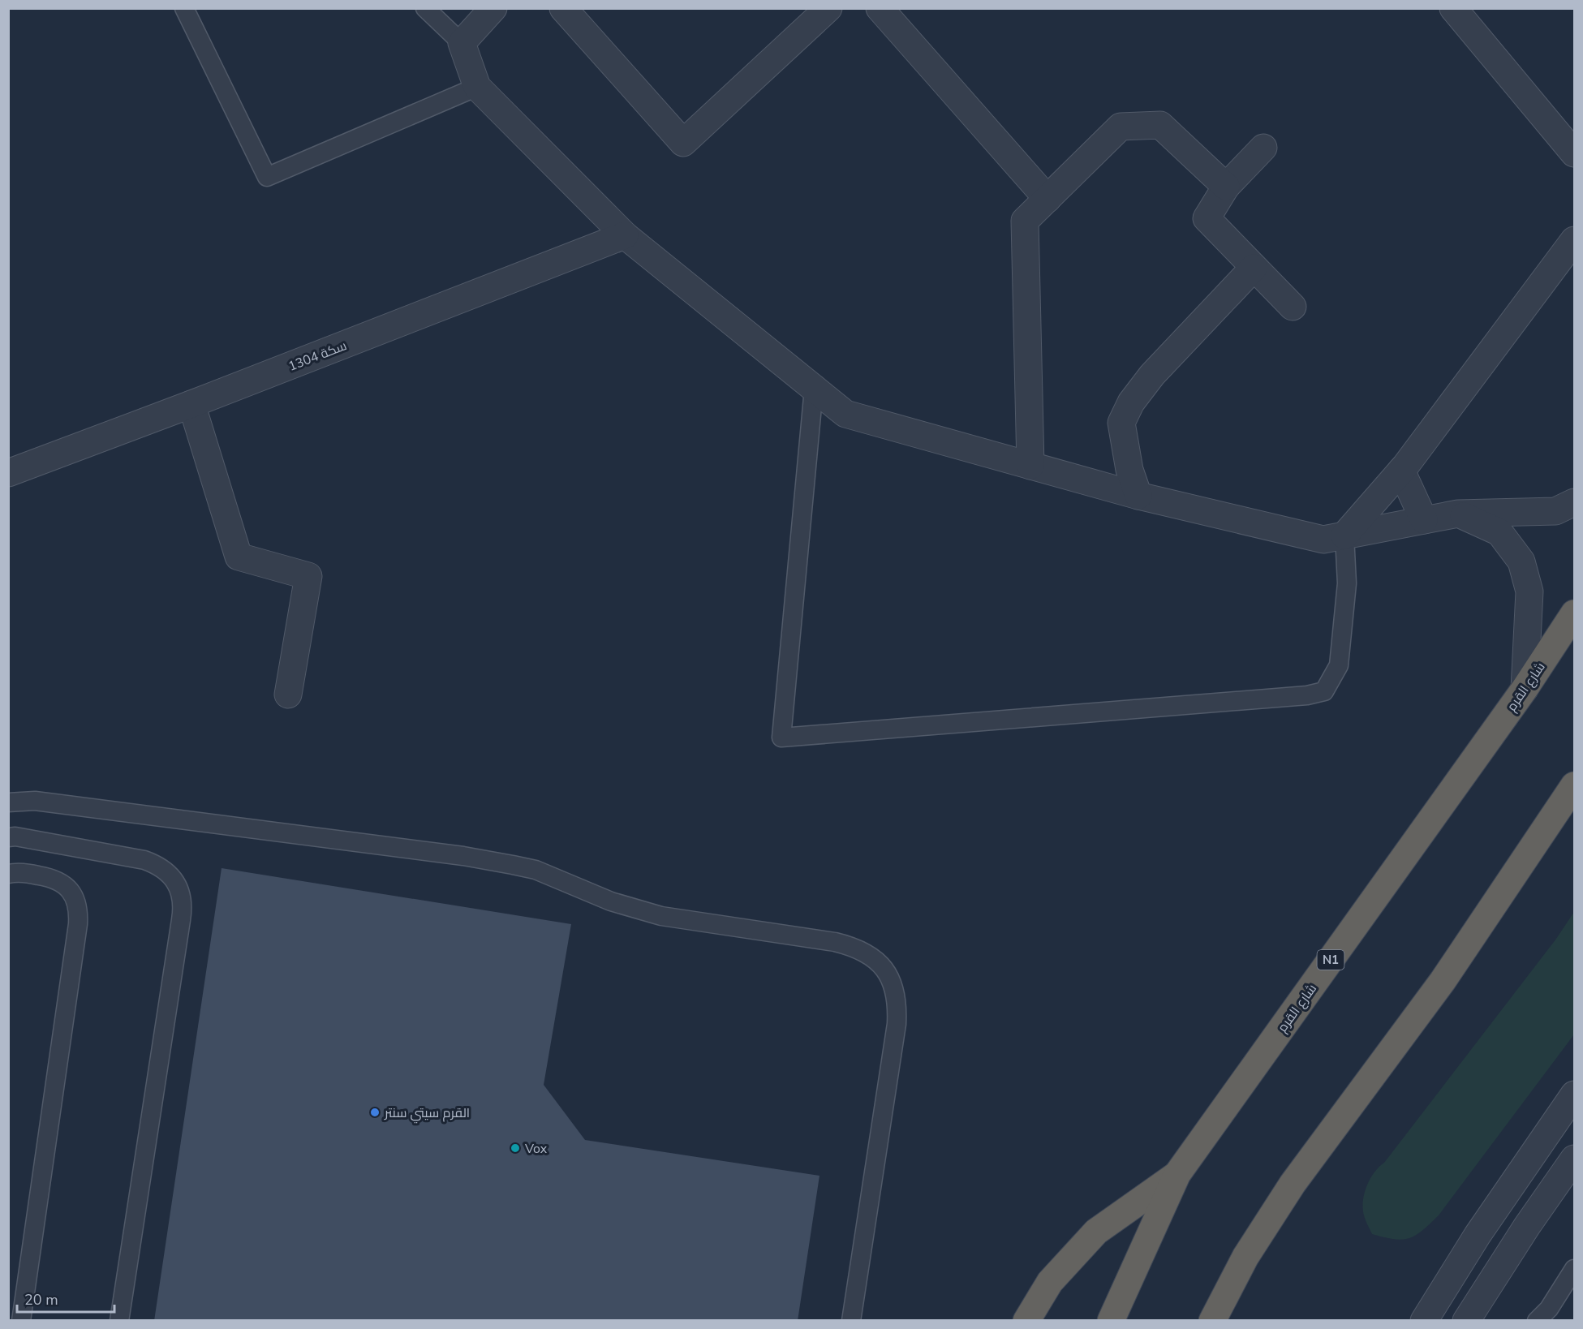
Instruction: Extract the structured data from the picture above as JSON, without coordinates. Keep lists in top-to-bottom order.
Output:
{
  "streets": {
    "highway": ["شارع القرم", "N1"],
    "street": ["سكة 1304"]
  },
  "places": ["القرم سيتي سنتر", "Vox"],
  "scale_bar": "20 m"
}
